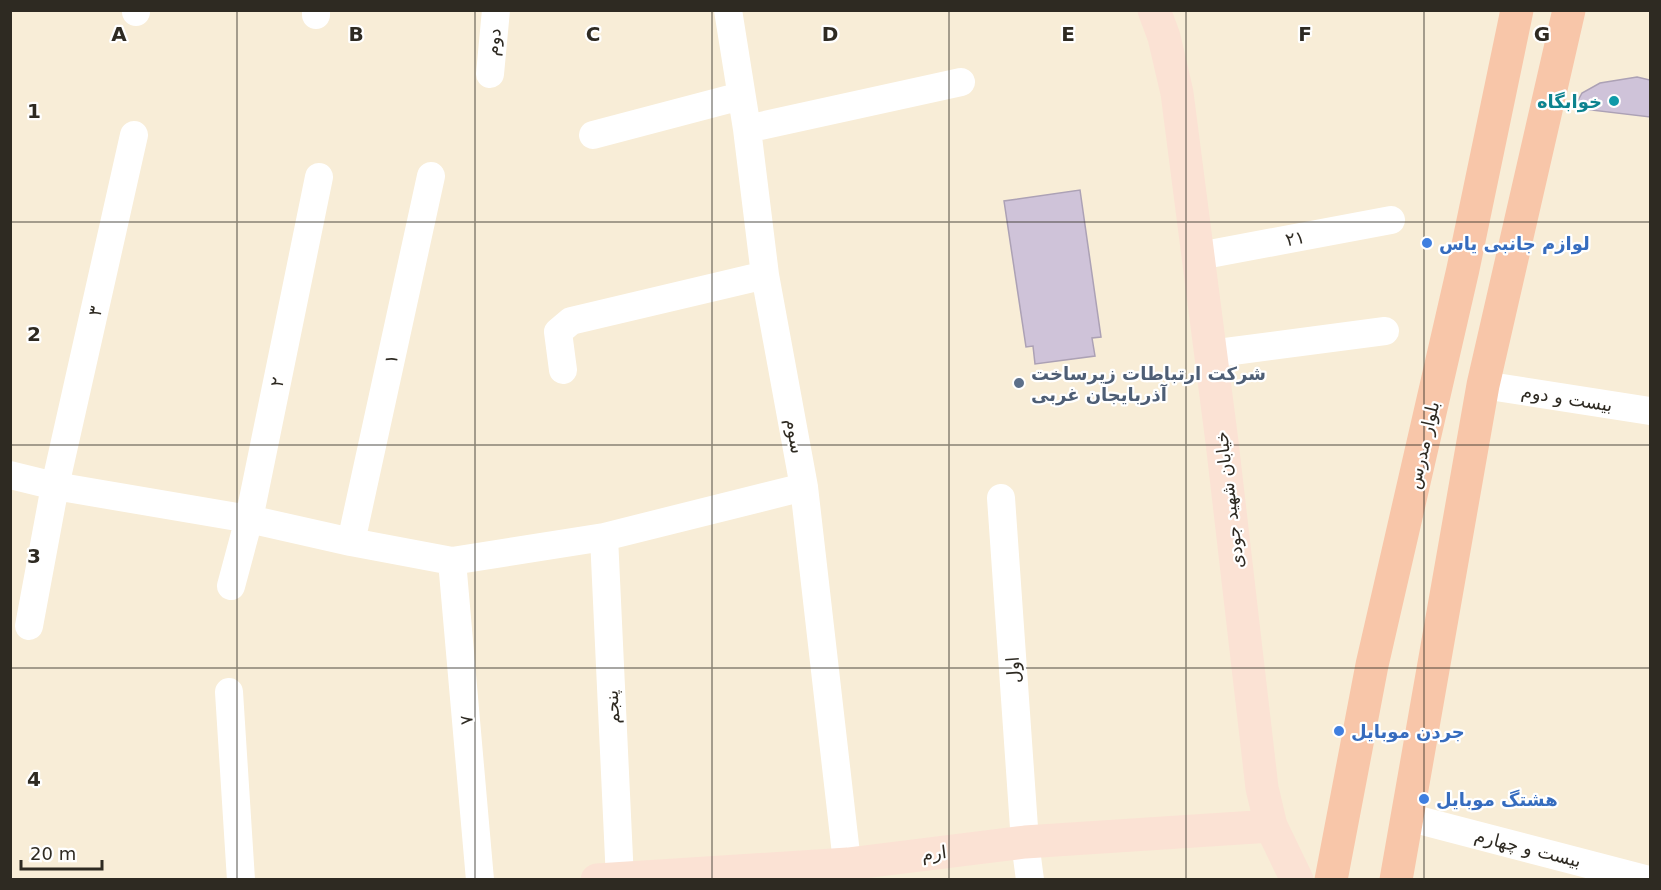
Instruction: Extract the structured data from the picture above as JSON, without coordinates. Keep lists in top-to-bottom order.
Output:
{
  "streets": {
    "main road": ["بلوار مدرس"],
    "street": [
      "دوم",
      "۲۱",
      "۳",
      "۱",
      "۲",
      "بیست و دوم",
      "سوم",
      "خیابان شهید جودی",
      "اول",
      "پنجم",
      "۷",
      "بیست و چهارم",
      "ارم"
    ]
  },
  "crossings": [
    ["۲۱", "خیابان شهید جودی"],
    ["سوم", "ارم"],
    ["خیابان شهید جودی", "ارم"],
    ["اول", "ارم"],
    ["پنجم", "ارم"]
  ],
  "places": [
    "خوابگاه",
    "لوازم جانبی یاس",
    "شرکت ارتباطات زیرساخت آذربایجان غربی",
    "جردن موبایل",
    "هشتگ موبایل"
  ],
  "scale_bar": "20 m",
  "grid": {
    "columns": [
      "A",
      "B",
      "C",
      "D",
      "E",
      "F",
      "G"
    ],
    "rows": [
      "1",
      "2",
      "3",
      "4"
    ]
  }
}
